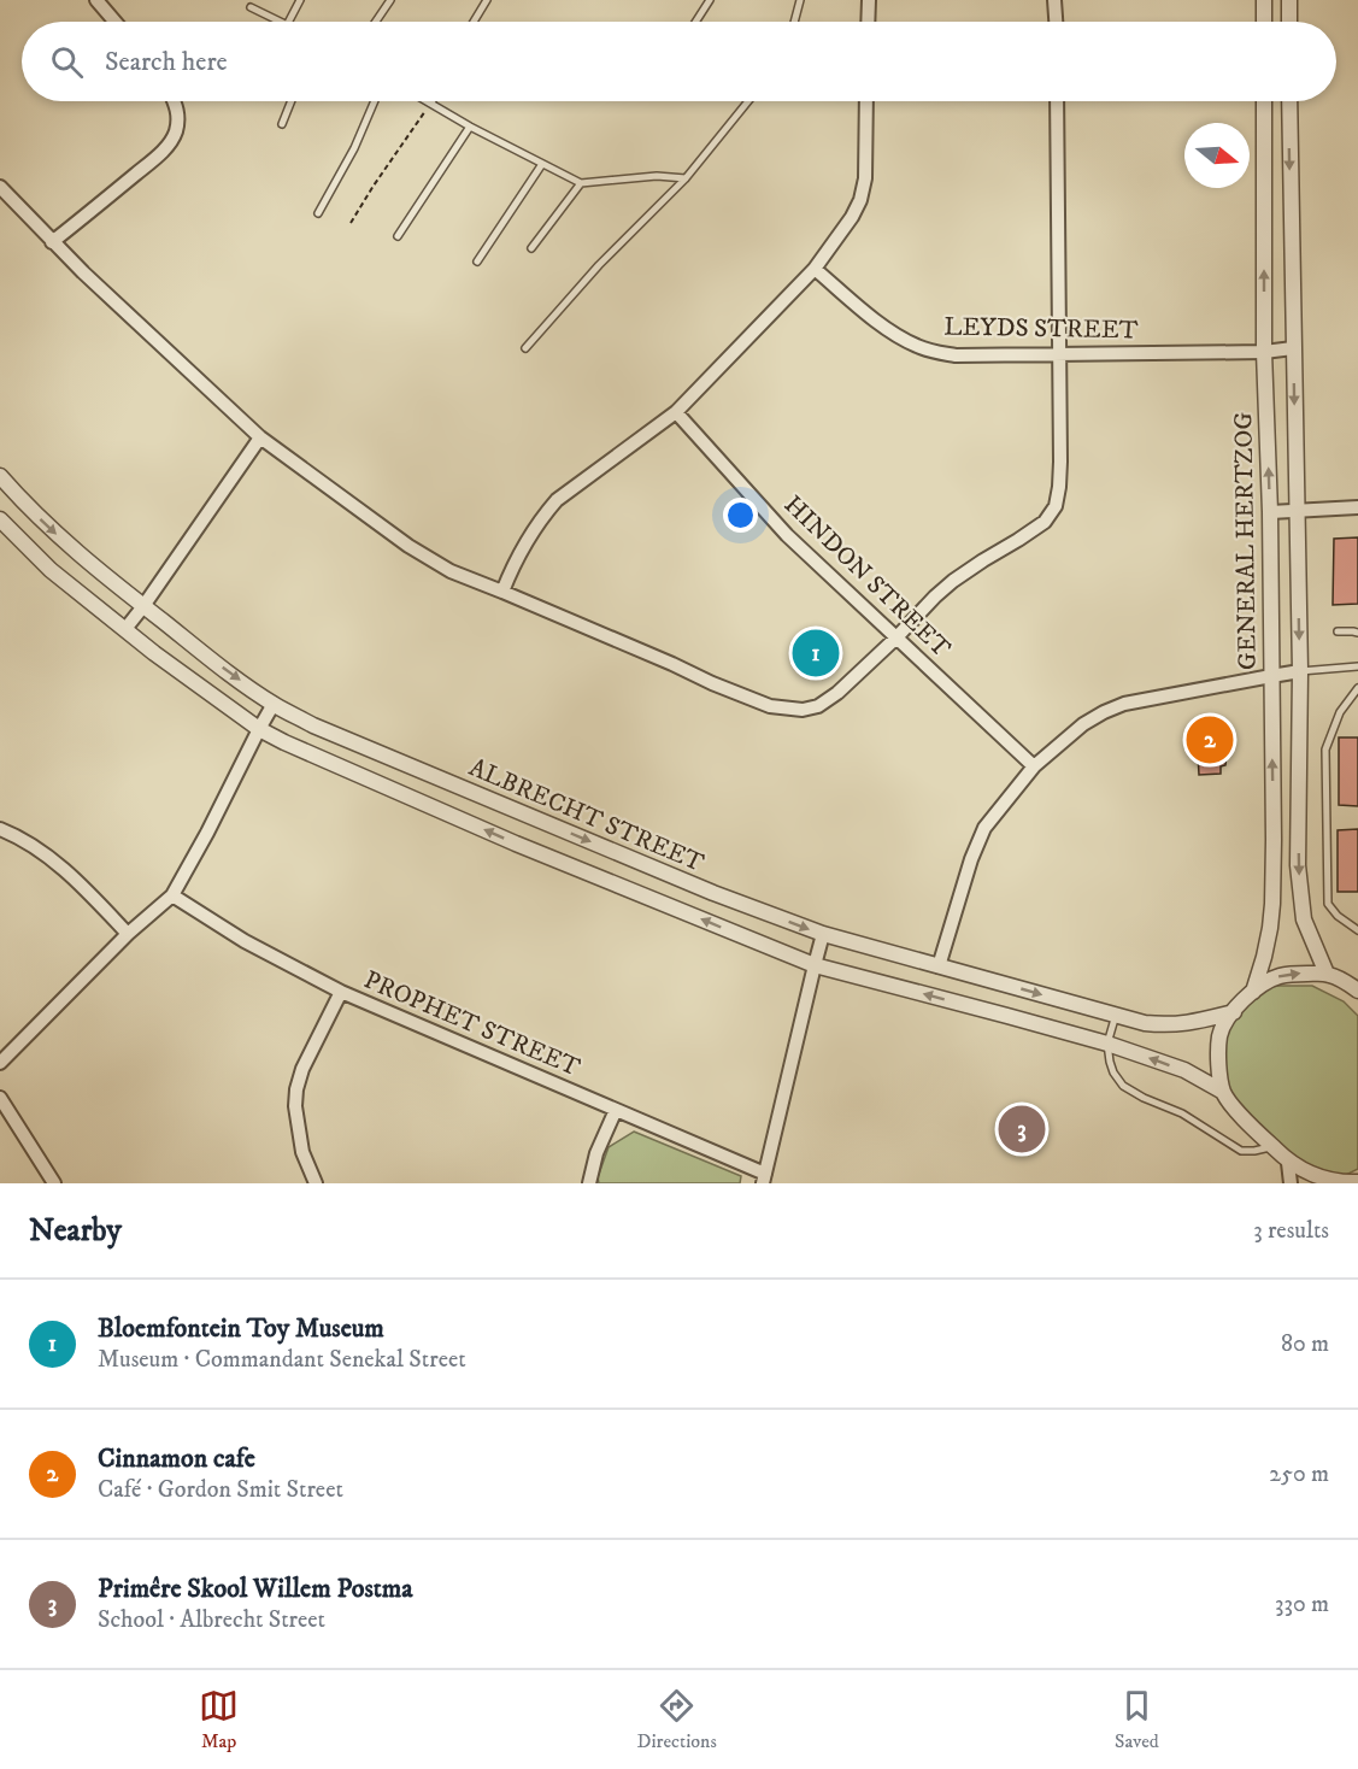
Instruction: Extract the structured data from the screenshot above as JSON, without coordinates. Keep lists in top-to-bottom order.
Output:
{
  "streets": {
    "street": [
      "LEYDS STREET",
      "GENERAL HERTZOG",
      "HINDON STREET",
      "ALBRECHT STREET",
      "PROPHET STREET"
    ]
  },
  "crossings": [
    ["LEYDS STREET", "GENERAL HERTZOG"]
  ],
  "north": "right",
  "page": {
    "search": "Search here",
    "pins": ["1", "2", "3"],
    "heading": ["Nearby", "3 results"],
    "list": [
      {
        "mark": "1",
        "name": "Bloemfontein Toy Museum",
        "note": "Museum · Commandant Senekal Street",
        "value": "80 m"
      },
      {
        "mark": "2",
        "name": "Cinnamon cafe",
        "note": "Café · Gordon Smit Street",
        "value": "250 m"
      },
      {
        "mark": "3",
        "name": "Primêre Skool Willem Postma",
        "note": "School · Albrecht Street",
        "value": "330 m"
      }
    ],
    "nav": ["Map", "Directions", "Saved"]
  }
}
